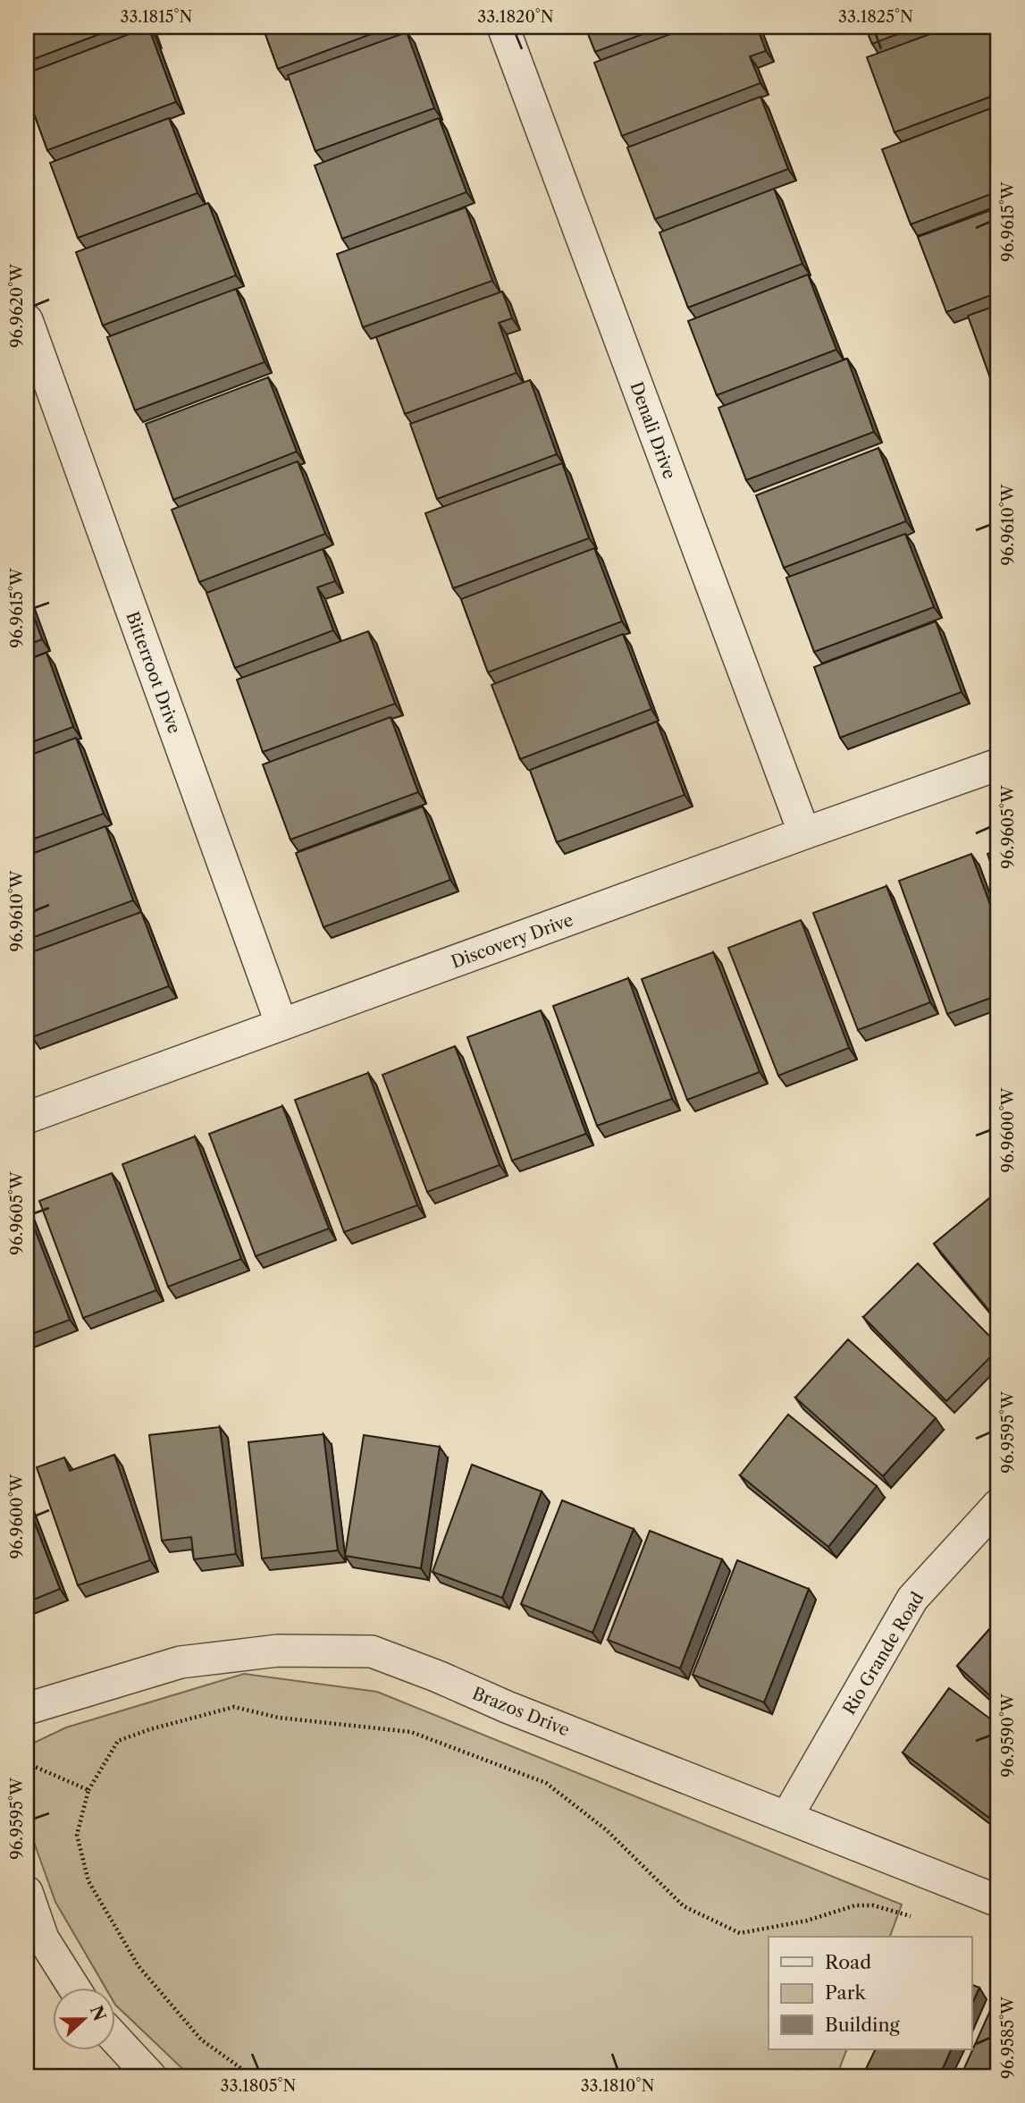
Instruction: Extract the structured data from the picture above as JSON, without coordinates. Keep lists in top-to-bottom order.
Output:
{
  "streets": {
    "street": [
      "Denali Drive",
      "Bitterroot Drive",
      "Discovery Drive",
      "Rio Grande Road",
      "Brazos Drive"
    ]
  },
  "crossings": [
    ["Denali Drive", "Discovery Drive"],
    ["Bitterroot Drive", "Discovery Drive"],
    ["Rio Grande Road", "Brazos Drive"]
  ],
  "legend": ["Road", "Park", "Building"],
  "north": "right",
  "coordinates": [
    "33.1815°N",
    "33.1820°N",
    "33.1825°N",
    "96.9615°W",
    "96.9620°W",
    "96.9610°W",
    "96.9605°W",
    "96.9600°W",
    "96.9595°W",
    "96.9590°W",
    "96.9585°W",
    "33.1805°N",
    "33.1810°N"
  ]
}
